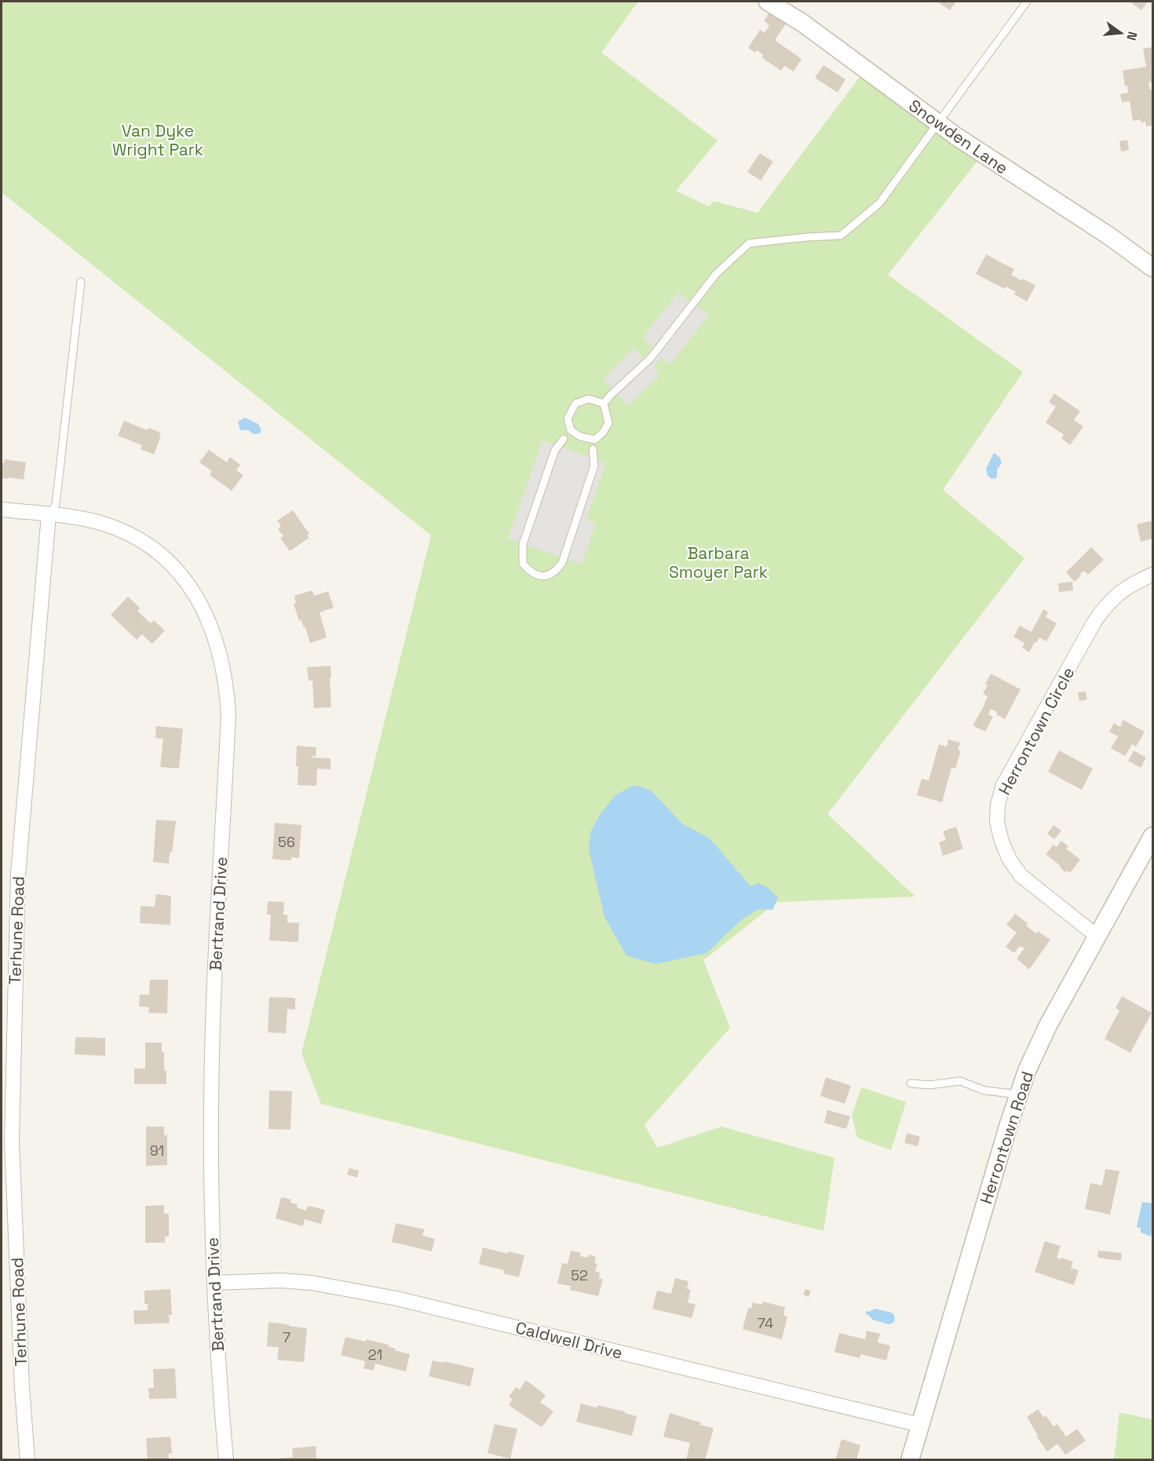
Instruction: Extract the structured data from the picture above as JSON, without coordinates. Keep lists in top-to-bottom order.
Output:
{
  "streets": {
    "street": [
      "Snowden Lane",
      "Herrontown Circle",
      "Bertrand Drive",
      "Terhune Road",
      "Herrontown Road",
      "Caldwell Drive"
    ]
  },
  "crossings": [
    ["Herrontown Circle", "Herrontown Road"],
    ["Bertrand Drive", "Terhune Road"],
    ["Bertrand Drive", "Caldwell Drive"],
    ["Herrontown Road", "Caldwell Drive"]
  ],
  "parks": ["Van Dyke Wright Park", "Barbara Smoyer Park"],
  "house_numbers": [
    "56",
    "91",
    "52",
    "74",
    "7",
    "21"
  ],
  "north": "right"
}
